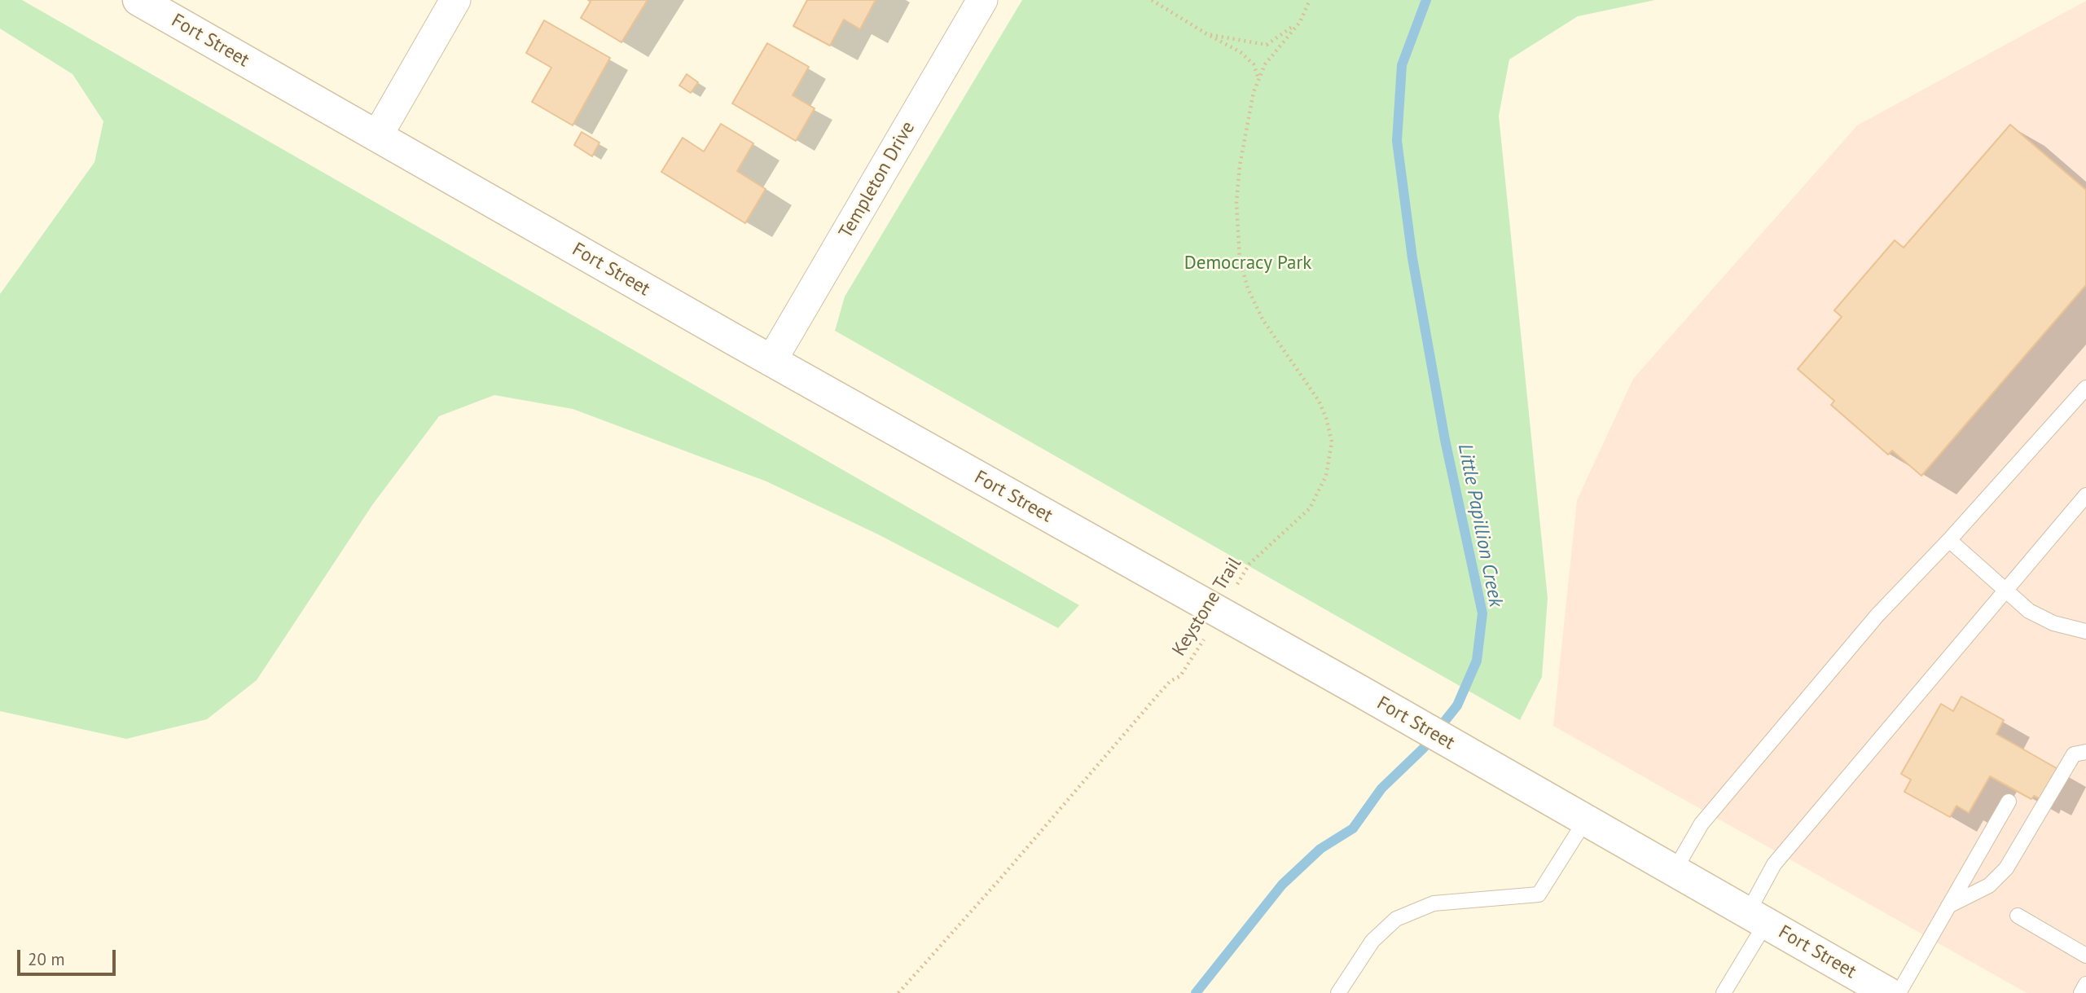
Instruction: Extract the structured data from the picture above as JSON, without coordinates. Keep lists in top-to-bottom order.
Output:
{
  "streets": {
    "main road": ["Fort Street"],
    "street": ["Templeton Drive"],
    "path": ["Keystone Trail"]
  },
  "crossings": [
    ["Fort Street", "Templeton Drive"],
    ["Fort Street", "Keystone Trail"]
  ],
  "water": ["Little Papillion Creek"],
  "parks": ["Democracy Park"],
  "scale_bar": "20 m"
}
